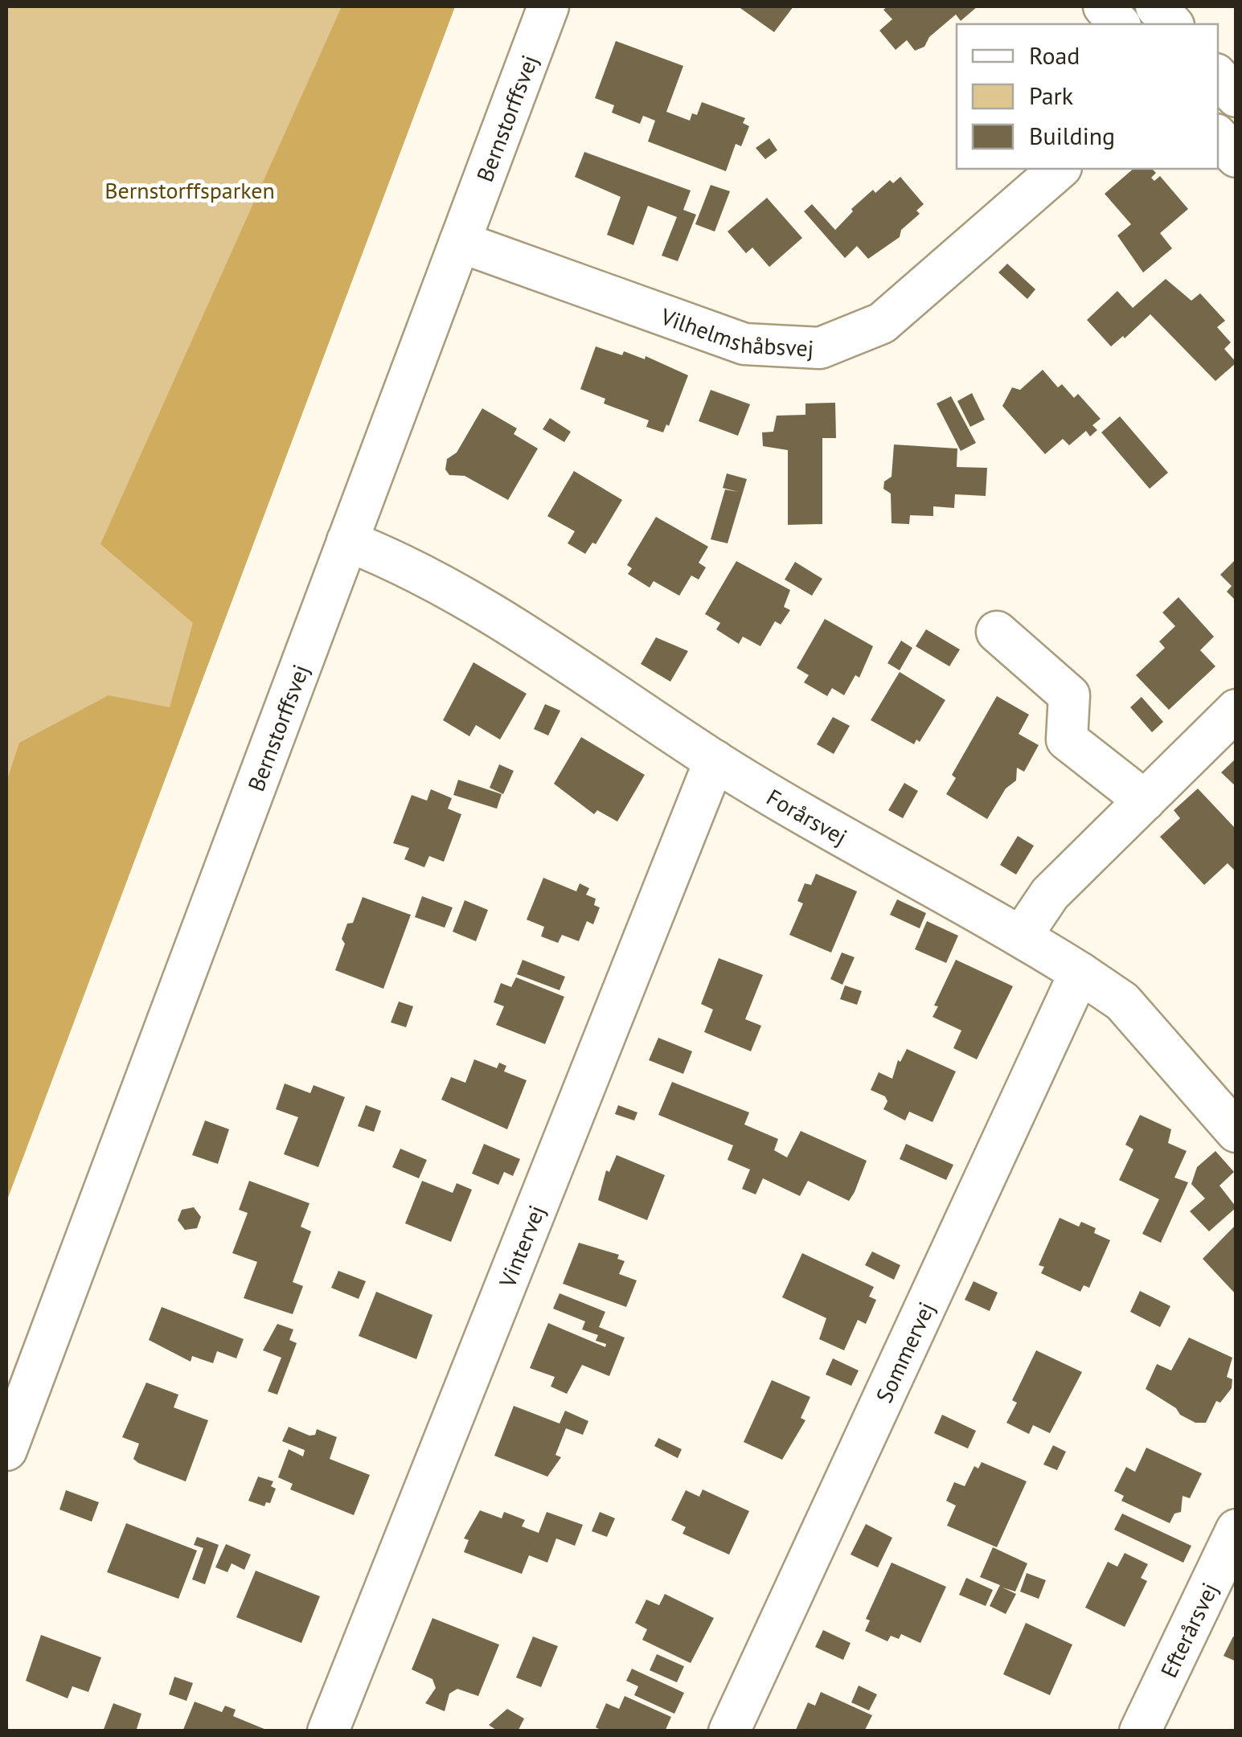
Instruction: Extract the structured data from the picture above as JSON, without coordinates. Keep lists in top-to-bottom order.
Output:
{
  "streets": {
    "street": [
      "Bernstorffsvej",
      "Vilhelmshåbsvej",
      "Forårsvej",
      "Vintervej",
      "Sommervej",
      "Efterårsvej"
    ]
  },
  "crossings": [
    ["Bernstorffsvej", "Vilhelmshåbsvej"],
    ["Bernstorffsvej", "Forårsvej"],
    ["Forårsvej", "Vintervej"],
    ["Forårsvej", "Sommervej"]
  ],
  "parks": ["Bernstorffsparken"],
  "legend": ["Road", "Park", "Building"]
}
